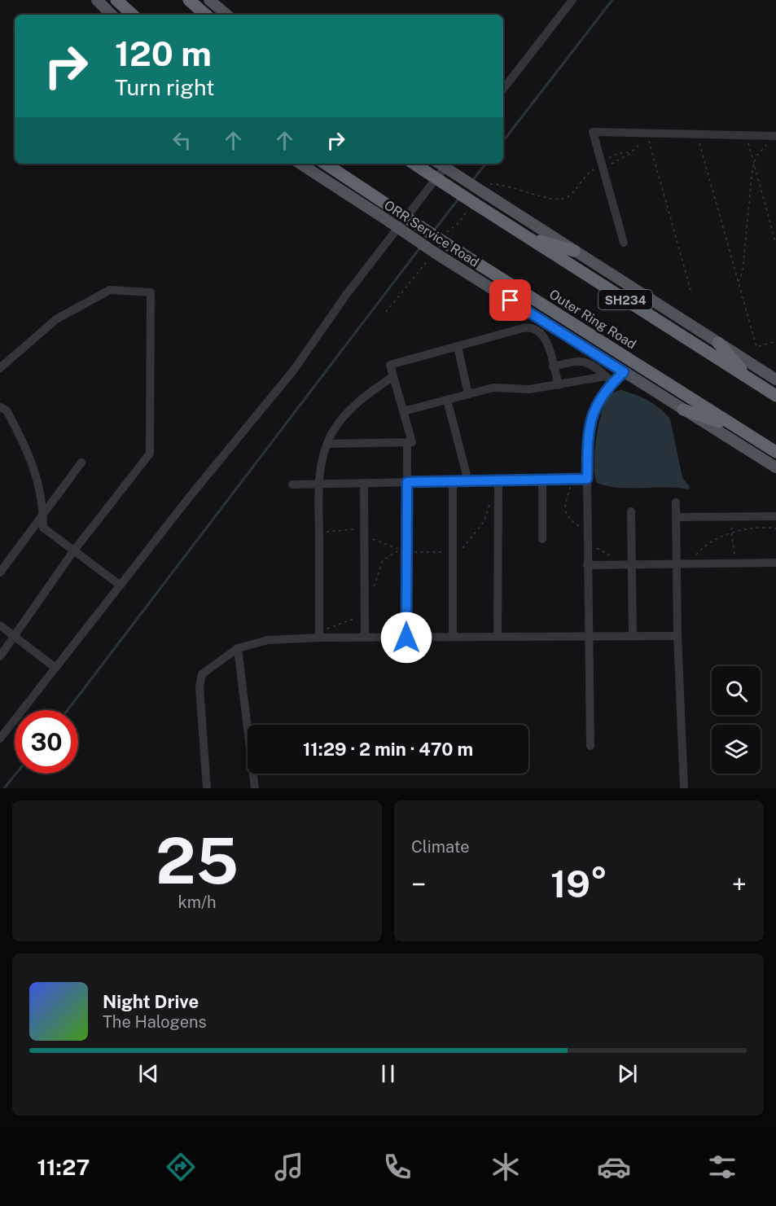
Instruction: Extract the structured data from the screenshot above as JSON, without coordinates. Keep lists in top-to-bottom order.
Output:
{
  "streets": {
    "highway": ["SH234", "Outer Ring Road"],
    "main road": ["ORR Service Road"]
  },
  "page": {
    "turn": ["120 m", "Turn right"],
    "limit": "30",
    "trip": "11:29 · 2 min · 470 m",
    "tile": [
      ["25", "km/h"],
      "Climate"
    ],
    "heat": ["−", "19°", "+"],
    "song": ["Night Drive", "The Halogens"],
    "tabs": "11:27"
  }
}
